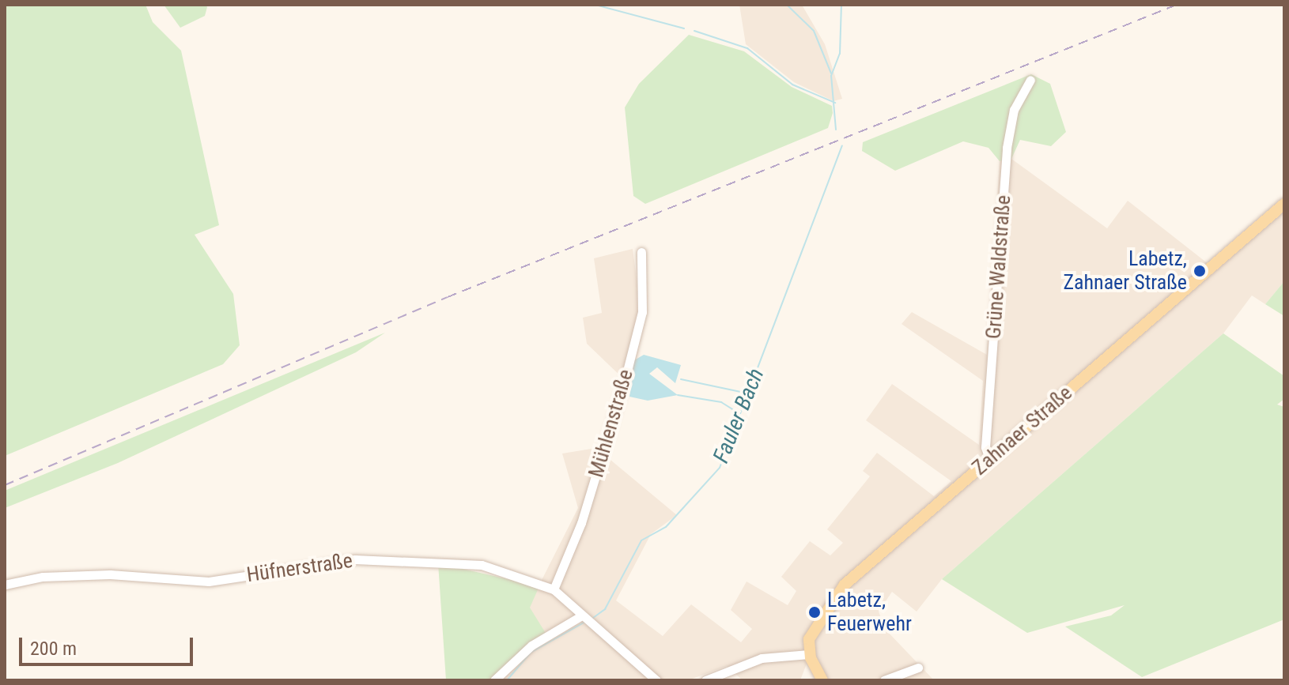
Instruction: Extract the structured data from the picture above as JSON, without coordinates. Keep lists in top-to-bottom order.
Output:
{
  "streets": {
    "main road": ["Zahnaer Straße"],
    "street": ["Grüne Waldstraße", "Mühlenstraße", "Hüfnerstraße"]
  },
  "crossings": [
    ["Grüne Waldstraße", "Zahnaer Straße"],
    ["Mühlenstraße", "Hüfnerstraße"]
  ],
  "water": ["Fauler Bach"],
  "places": ["Labetz, Zahnaer Straße", "Labetz, Feuerwehr"],
  "scale_bar": "200 m"
}
